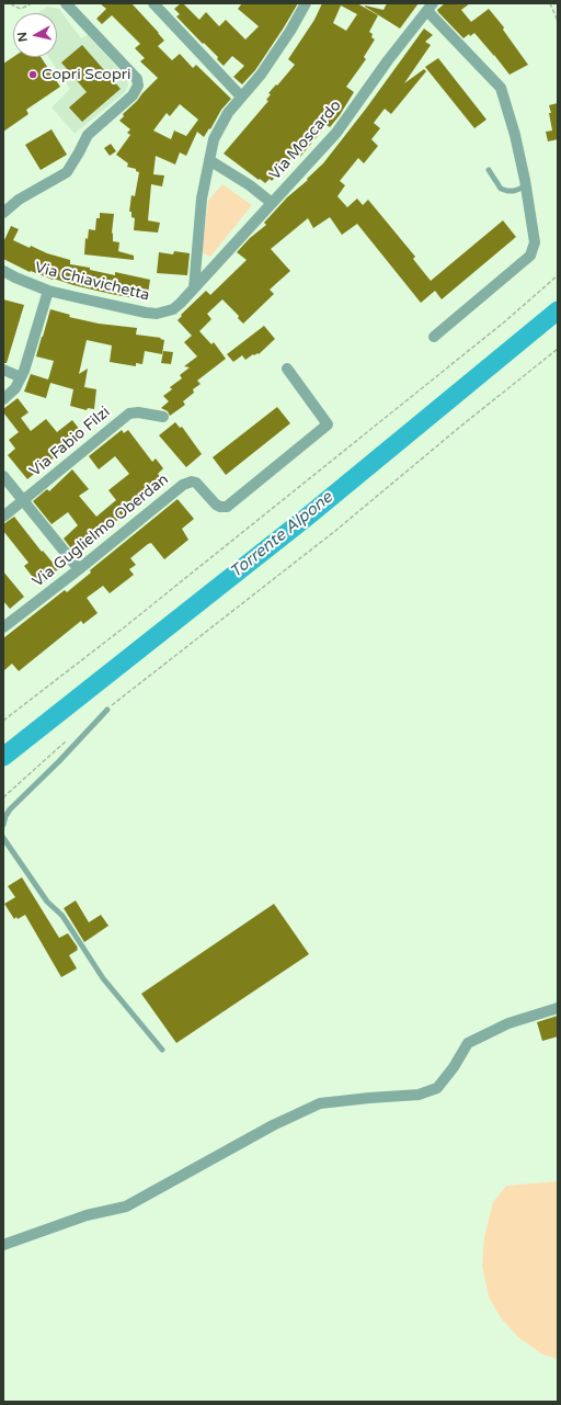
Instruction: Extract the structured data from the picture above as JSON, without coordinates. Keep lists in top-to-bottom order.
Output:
{
  "streets": {
    "street": [
      "Via Moscardo",
      "Via Chiavichetta",
      "Via Fabio Filzi",
      "Via Guglielmo Oberdan"
    ]
  },
  "crossings": [
    ["Via Moscardo", "Via Chiavichetta"]
  ],
  "water": ["Torrente Alpone"],
  "places": ["Copri Scopri"],
  "north": "left"
}
